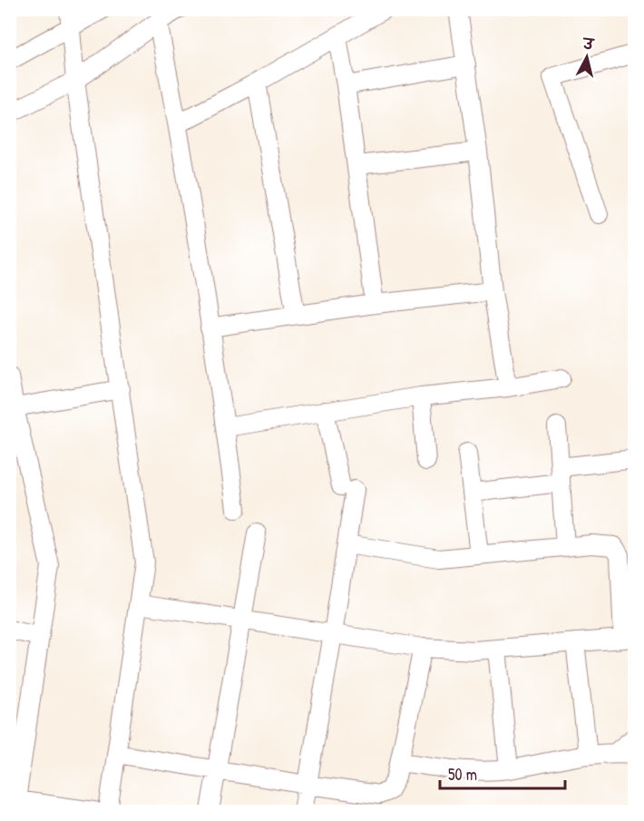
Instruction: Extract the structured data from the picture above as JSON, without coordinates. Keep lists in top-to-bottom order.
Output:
{
  "scale_bar": "50 m",
  "north": "top"
}
